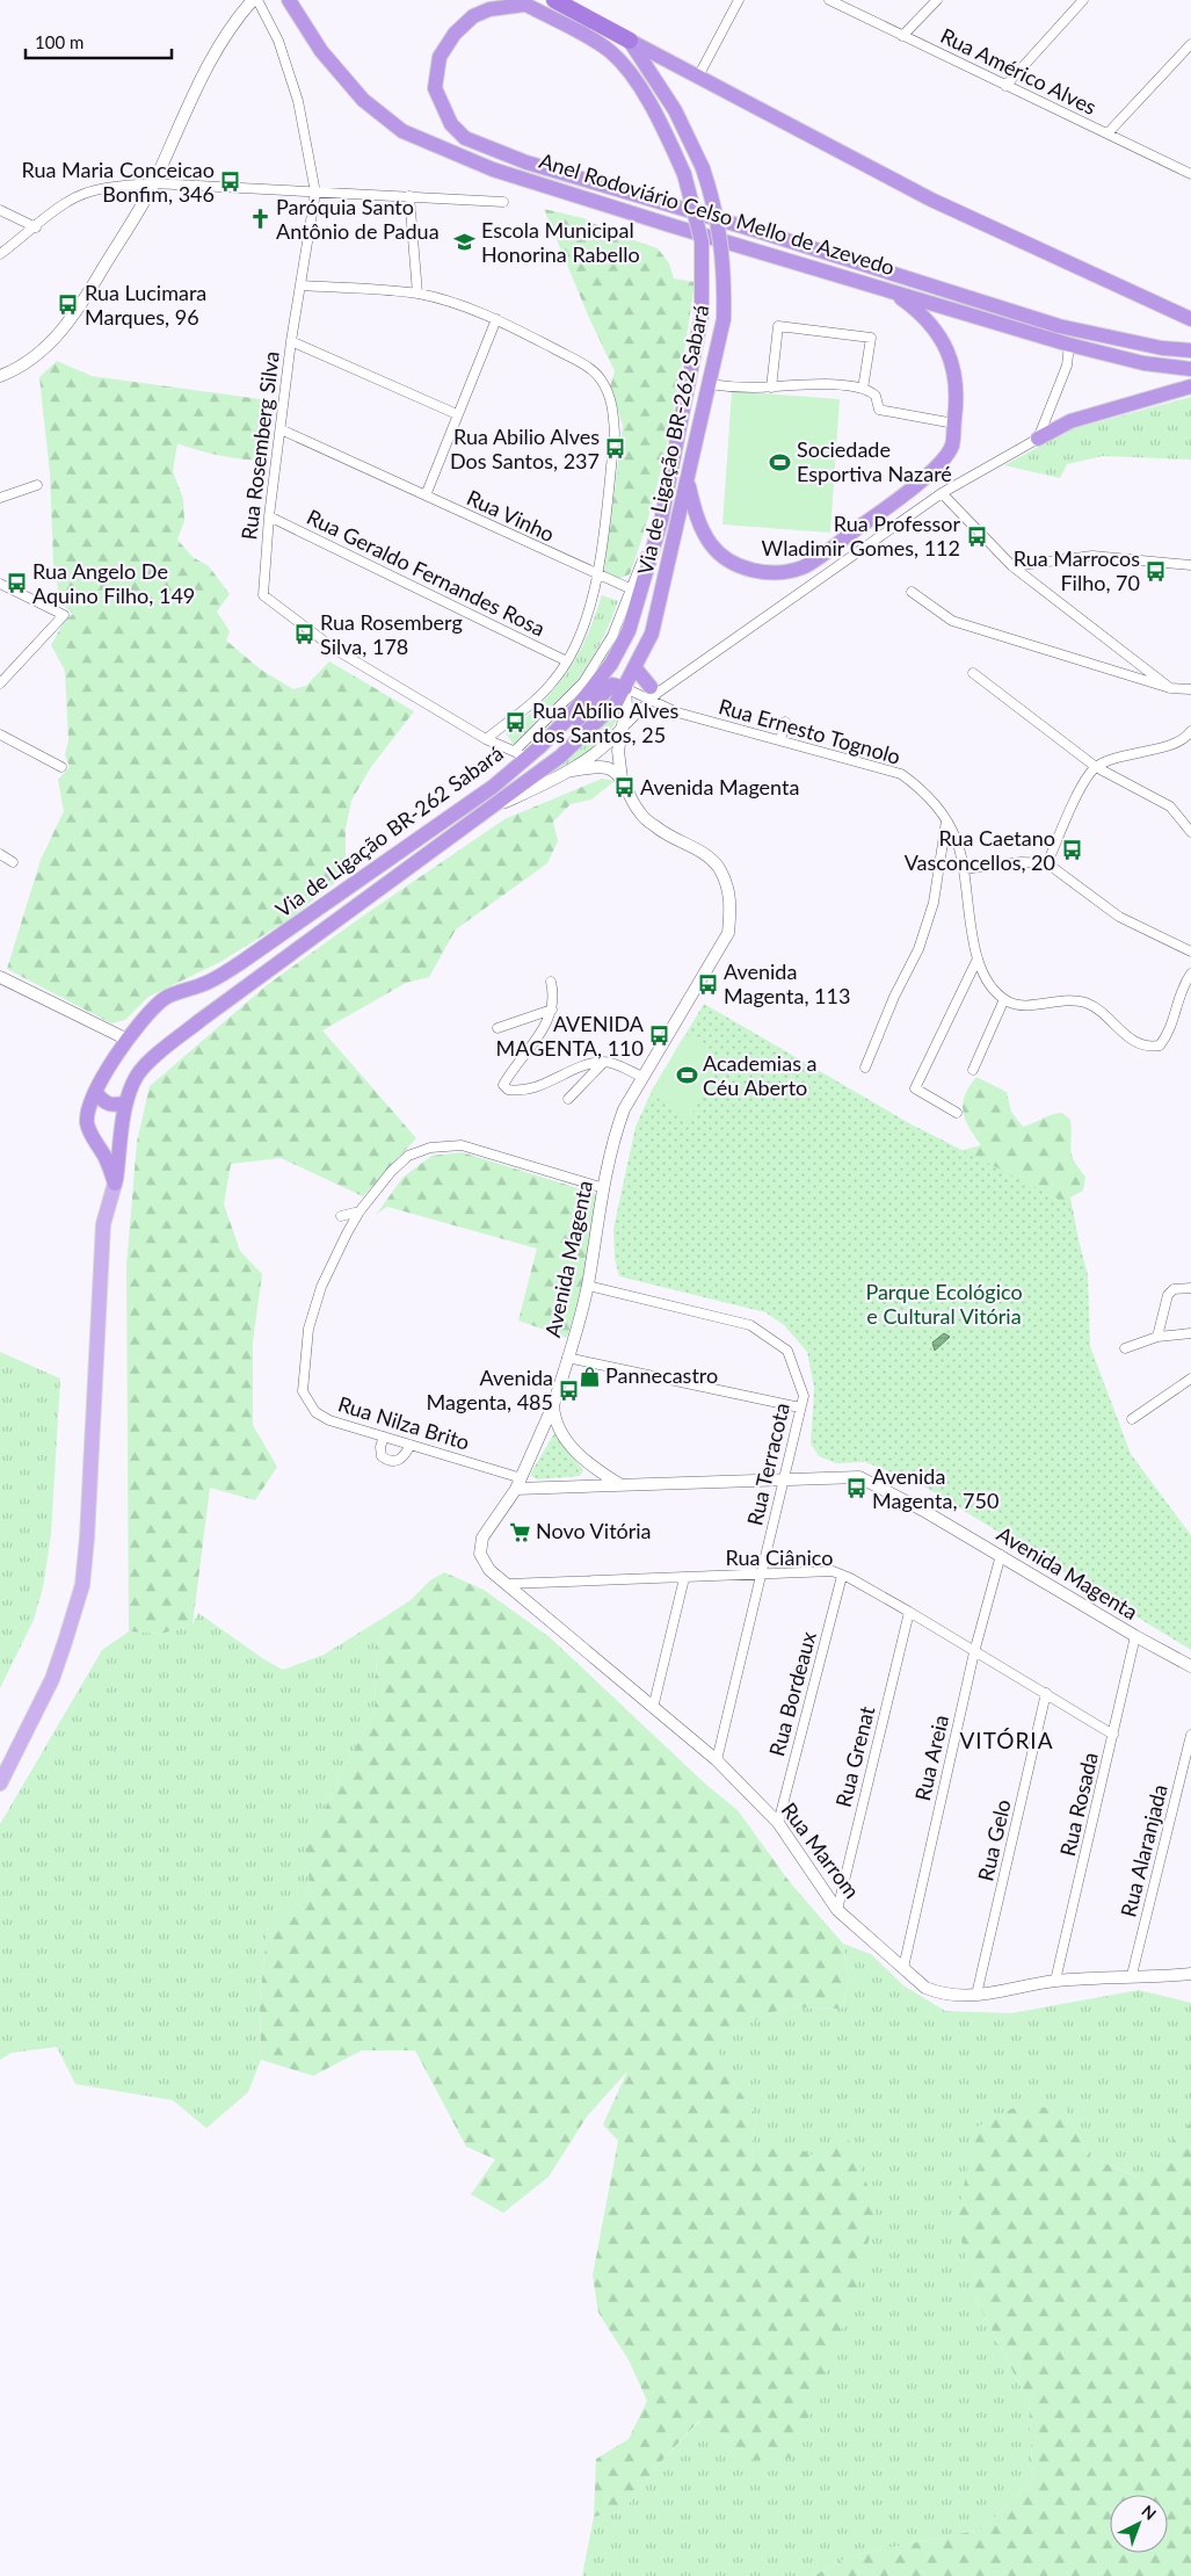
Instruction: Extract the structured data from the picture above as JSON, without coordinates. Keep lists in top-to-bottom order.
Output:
{
  "streets": {
    "highway": ["Anel Rodoviário Celso Mello de Azevedo", "Via de Ligação BR-262 Sabará"],
    "street": [
      "Rua Américo Alves",
      "Rua Rosemberg Silva",
      "Rua Vinho",
      "Rua Geraldo Fernandes Rosa",
      "Rua Ernesto Tognolo",
      "Avenida Magenta",
      "Rua Nilza Brito",
      "Rua Terracota",
      "Rua Ciânico",
      "Rua Bordeaux",
      "Rua Grenat",
      "Rua Areia",
      "Rua Rosada",
      "Rua Gelo",
      "Rua Marrom",
      "Rua Alaranjada"
    ]
  },
  "crossings": [
    ["Via de Ligação BR-262 Sabará", "Rua Rosemberg Silva"],
    ["Via de Ligação BR-262 Sabará", "Rua Vinho"],
    ["Via de Ligação BR-262 Sabará", "Rua Ernesto Tognolo"],
    ["Via de Ligação BR-262 Sabará", "Avenida Magenta"],
    ["Rua Rosemberg Silva", "Rua Vinho"],
    ["Rua Rosemberg Silva", "Rua Geraldo Fernandes Rosa"],
    ["Rua Ernesto Tognolo", "Avenida Magenta"],
    ["Avenida Magenta", "Rua Nilza Brito"],
    ["Avenida Magenta", "Rua Terracota"],
    ["Avenida Magenta", "Rua Areia"],
    ["Avenida Magenta", "Rua Rosada"],
    ["Avenida Magenta", "Rua Marrom"],
    ["Rua Terracota", "Rua Ciânico"],
    ["Rua Terracota", "Rua Marrom"],
    ["Rua Ciânico", "Rua Bordeaux"],
    ["Rua Ciânico", "Rua Grenat"],
    ["Rua Ciânico", "Rua Areia"],
    ["Rua Ciânico", "Rua Rosada"],
    ["Rua Ciânico", "Rua Gelo"],
    ["Rua Ciânico", "Rua Marrom"],
    ["Rua Bordeaux", "Rua Marrom"],
    ["Rua Grenat", "Rua Marrom"],
    ["Rua Areia", "Rua Marrom"],
    ["Rua Rosada", "Rua Marrom"],
    ["Rua Gelo", "Rua Marrom"],
    ["Rua Marrom", "Rua Alaranjada"]
  ],
  "districts": ["VITÓRIA"],
  "parks": ["Parque Ecológico e Cultural Vitória"],
  "places": {
    "bus stop": [
      "Rua Maria Conceicao Bonfim, 346",
      "Rua Lucimara Marques, 96",
      "Rua Abilio Alves Dos Santos, 237",
      "Rua Professor Wladimir Gomes, 112",
      "Rua Marrocos Filho, 70",
      "Rua Angelo De Aquino Filho, 149",
      "Rua Rosemberg Silva, 178",
      "Rua Abílio Alves dos Santos, 25",
      "Avenida Magenta",
      "Rua Caetano Vasconcellos, 20",
      "Avenida Magenta, 113",
      "AVENIDA MAGENTA, 110",
      "Avenida Magenta, 485",
      "Avenida Magenta, 750"
    ],
    "church": ["Paróquia Santo Antônio de Padua"],
    "school or university": ["Escola Municipal Honorina Rabello"],
    "sports": ["Sociedade Esportiva Nazaré", "Academias a Céu Aberto"],
    "shop": ["Pannecastro"],
    "supermarket": ["Novo Vitória"]
  },
  "scale_bar": "100 m",
  "north": "top right"
}
